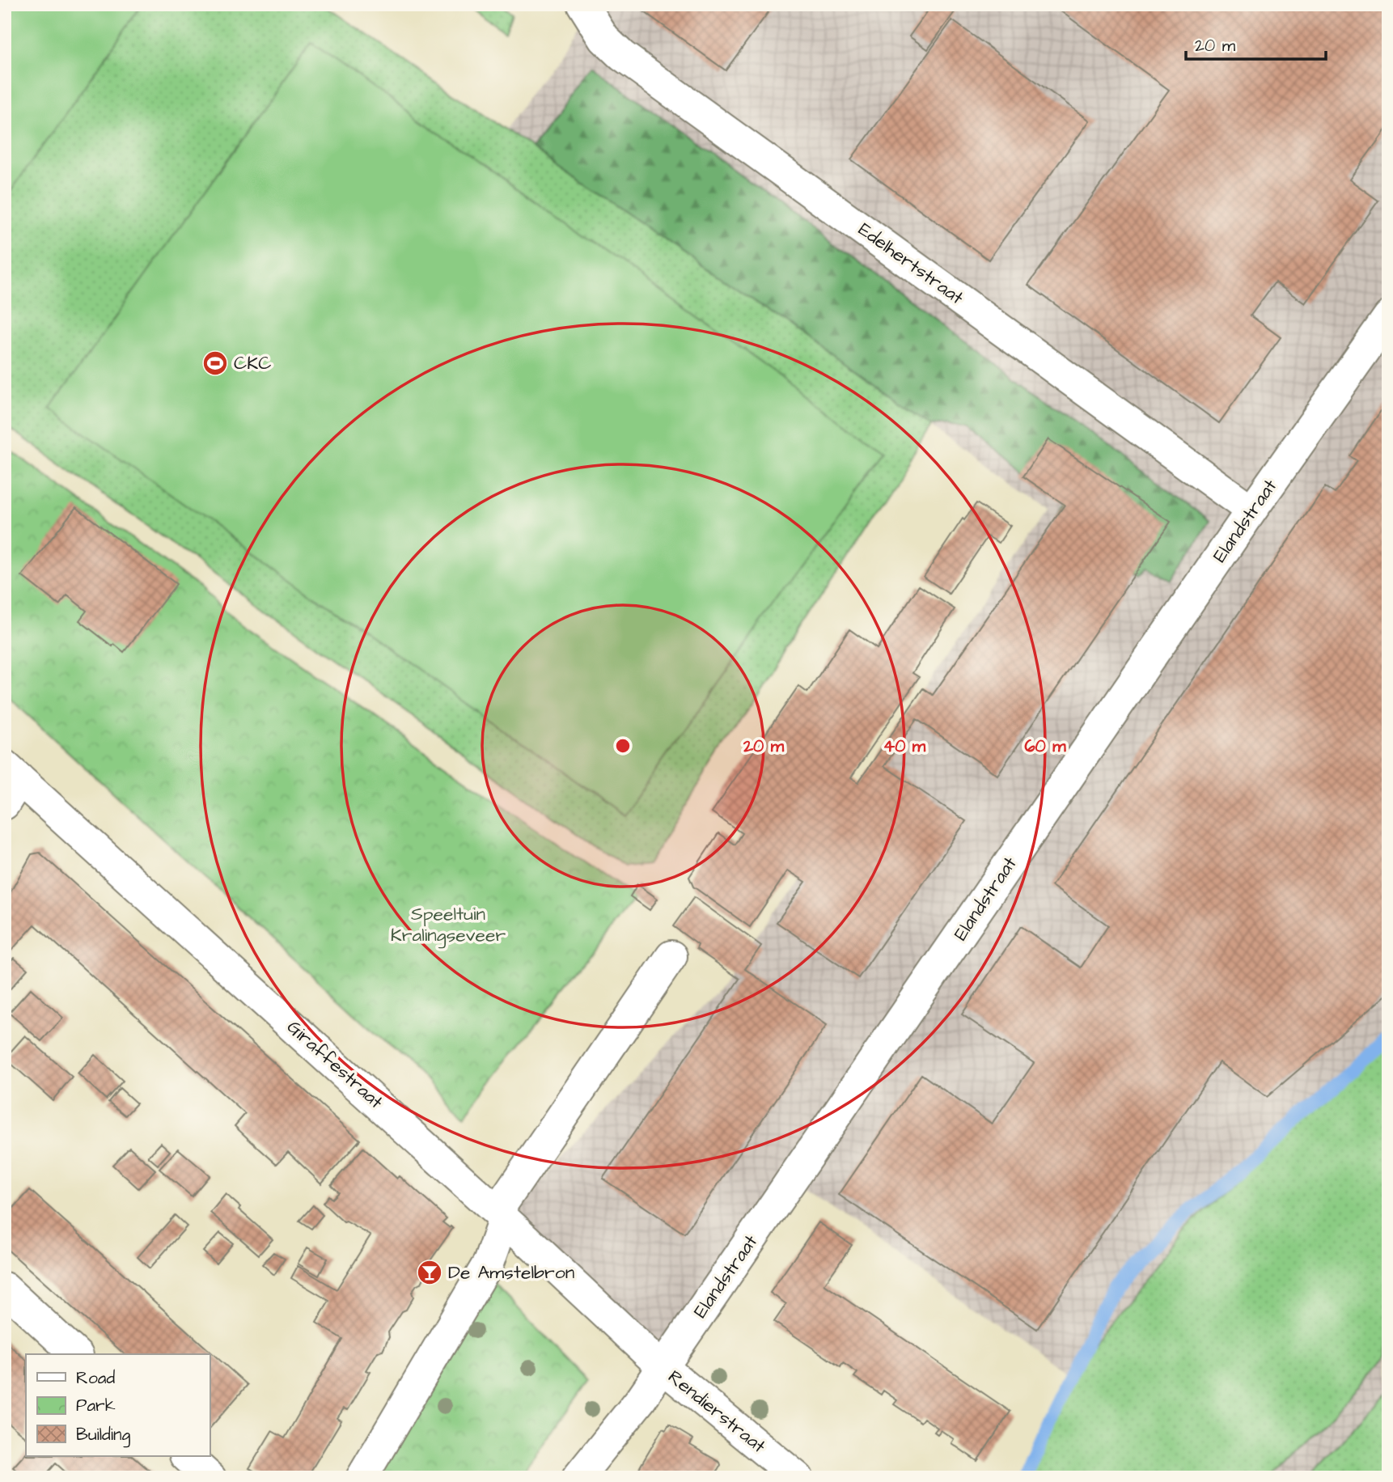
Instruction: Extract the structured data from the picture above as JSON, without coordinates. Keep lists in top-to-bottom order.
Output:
{
  "streets": {
    "street": [
      "Edelhertstraat",
      "Elandstraat",
      "Giraffestraat",
      "Rendierstraat"
    ]
  },
  "crossings": [
    ["Edelhertstraat", "Elandstraat"],
    ["Elandstraat", "Giraffestraat"],
    ["Elandstraat", "Rendierstraat"],
    ["Giraffestraat", "Rendierstraat"]
  ],
  "parks": ["Speeltuin Kralingseveer"],
  "places": {
    "sports": ["CKC"],
    "bar": ["De Amstelbron"]
  },
  "legend": ["Road", "Park", "Building"],
  "scale_bar": "20 m",
  "rings": ["20 m", "40 m", "60 m"]
}
